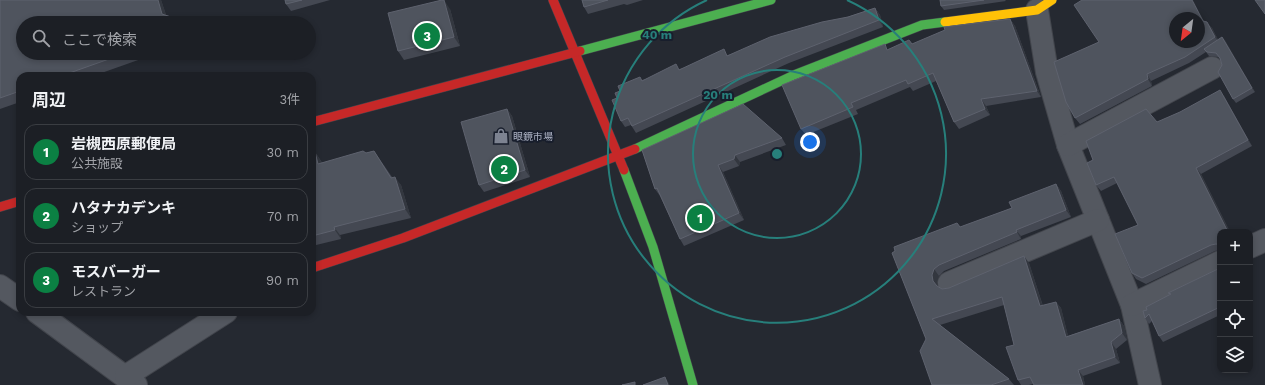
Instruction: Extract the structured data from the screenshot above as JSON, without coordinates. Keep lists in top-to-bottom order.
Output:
{
  "places": {
    "shop": ["眼鏡市場"]
  },
  "north": "bottom left",
  "page": {
    "search": "ここで検索",
    "pins": ["3", "2", "1"],
    "heading": ["周辺", "3件"],
    "list": [
      {
        "mark": "1",
        "name": "岩槻西原郵便局",
        "note": "公共施設",
        "value": "30 m"
      },
      {
        "mark": "2",
        "name": "ハタナカデンキ",
        "note": "ショップ",
        "value": "70 m"
      },
      {
        "mark": "3",
        "name": "モスバーガー",
        "note": "レストラン",
        "value": "90 m"
      }
    ],
    "map_buttons": ["+", "−"]
  },
  "rings": ["40 m", "20 m"]
}
